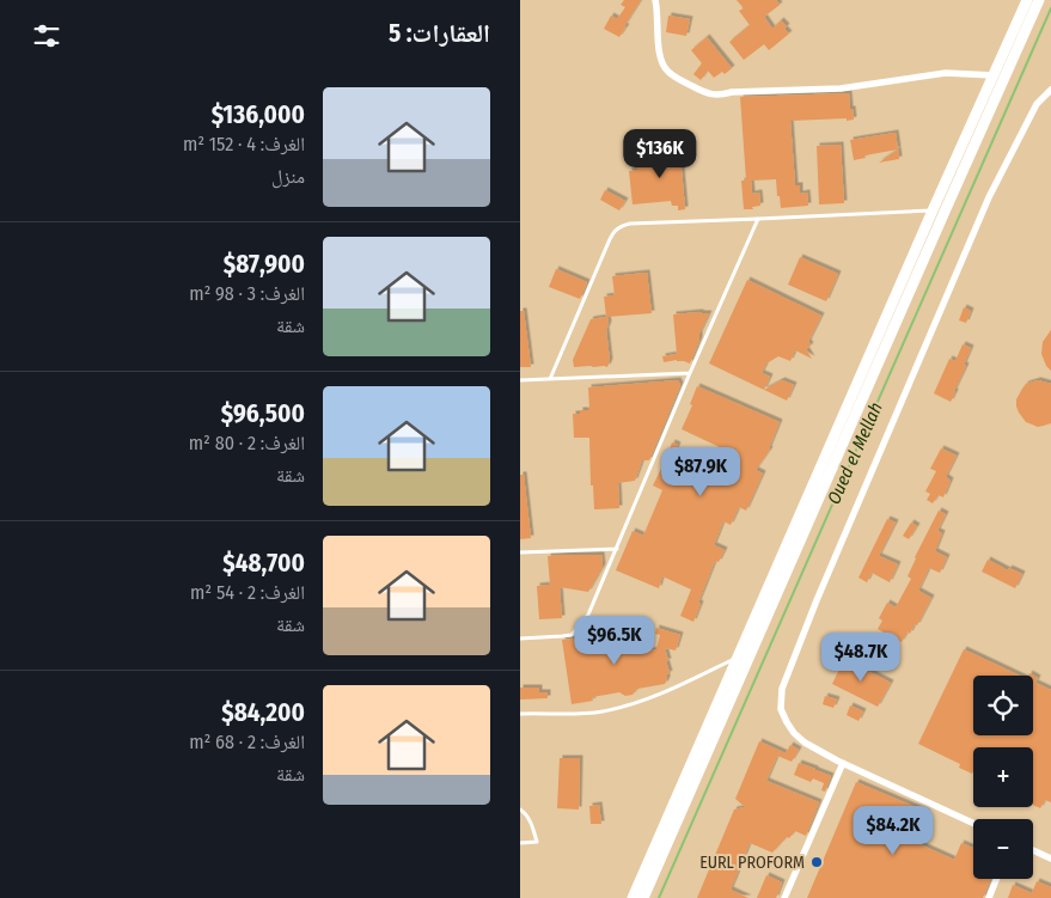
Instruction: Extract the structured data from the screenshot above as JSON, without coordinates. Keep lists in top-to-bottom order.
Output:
{
  "water": ["Oued el Mellah"],
  "places": ["EURL PROFORM"],
  "page": {
    "heading": "العقارات: 5",
    "list": [
      {
        "name": "$136,000",
        "note": "الغرف: 4 · 152 m² · منزل"
      },
      {
        "name": "$87,900",
        "note": "الغرف: 3 · 98 m² · شقة"
      },
      {
        "name": "$96,500",
        "note": "الغرف: 2 · 80 m² · شقة"
      },
      {
        "name": "$48,700",
        "note": "الغرف: 2 · 54 m² · شقة"
      },
      {
        "name": "$84,200",
        "note": "الغرف: 2 · 68 m² · شقة"
      }
    ],
    "price": [
      "$136K",
      "$87.9K",
      "$96.5K",
      "$48.7K",
      "$84.2K"
    ],
    "map_buttons": ["+", "−"]
  }
}
